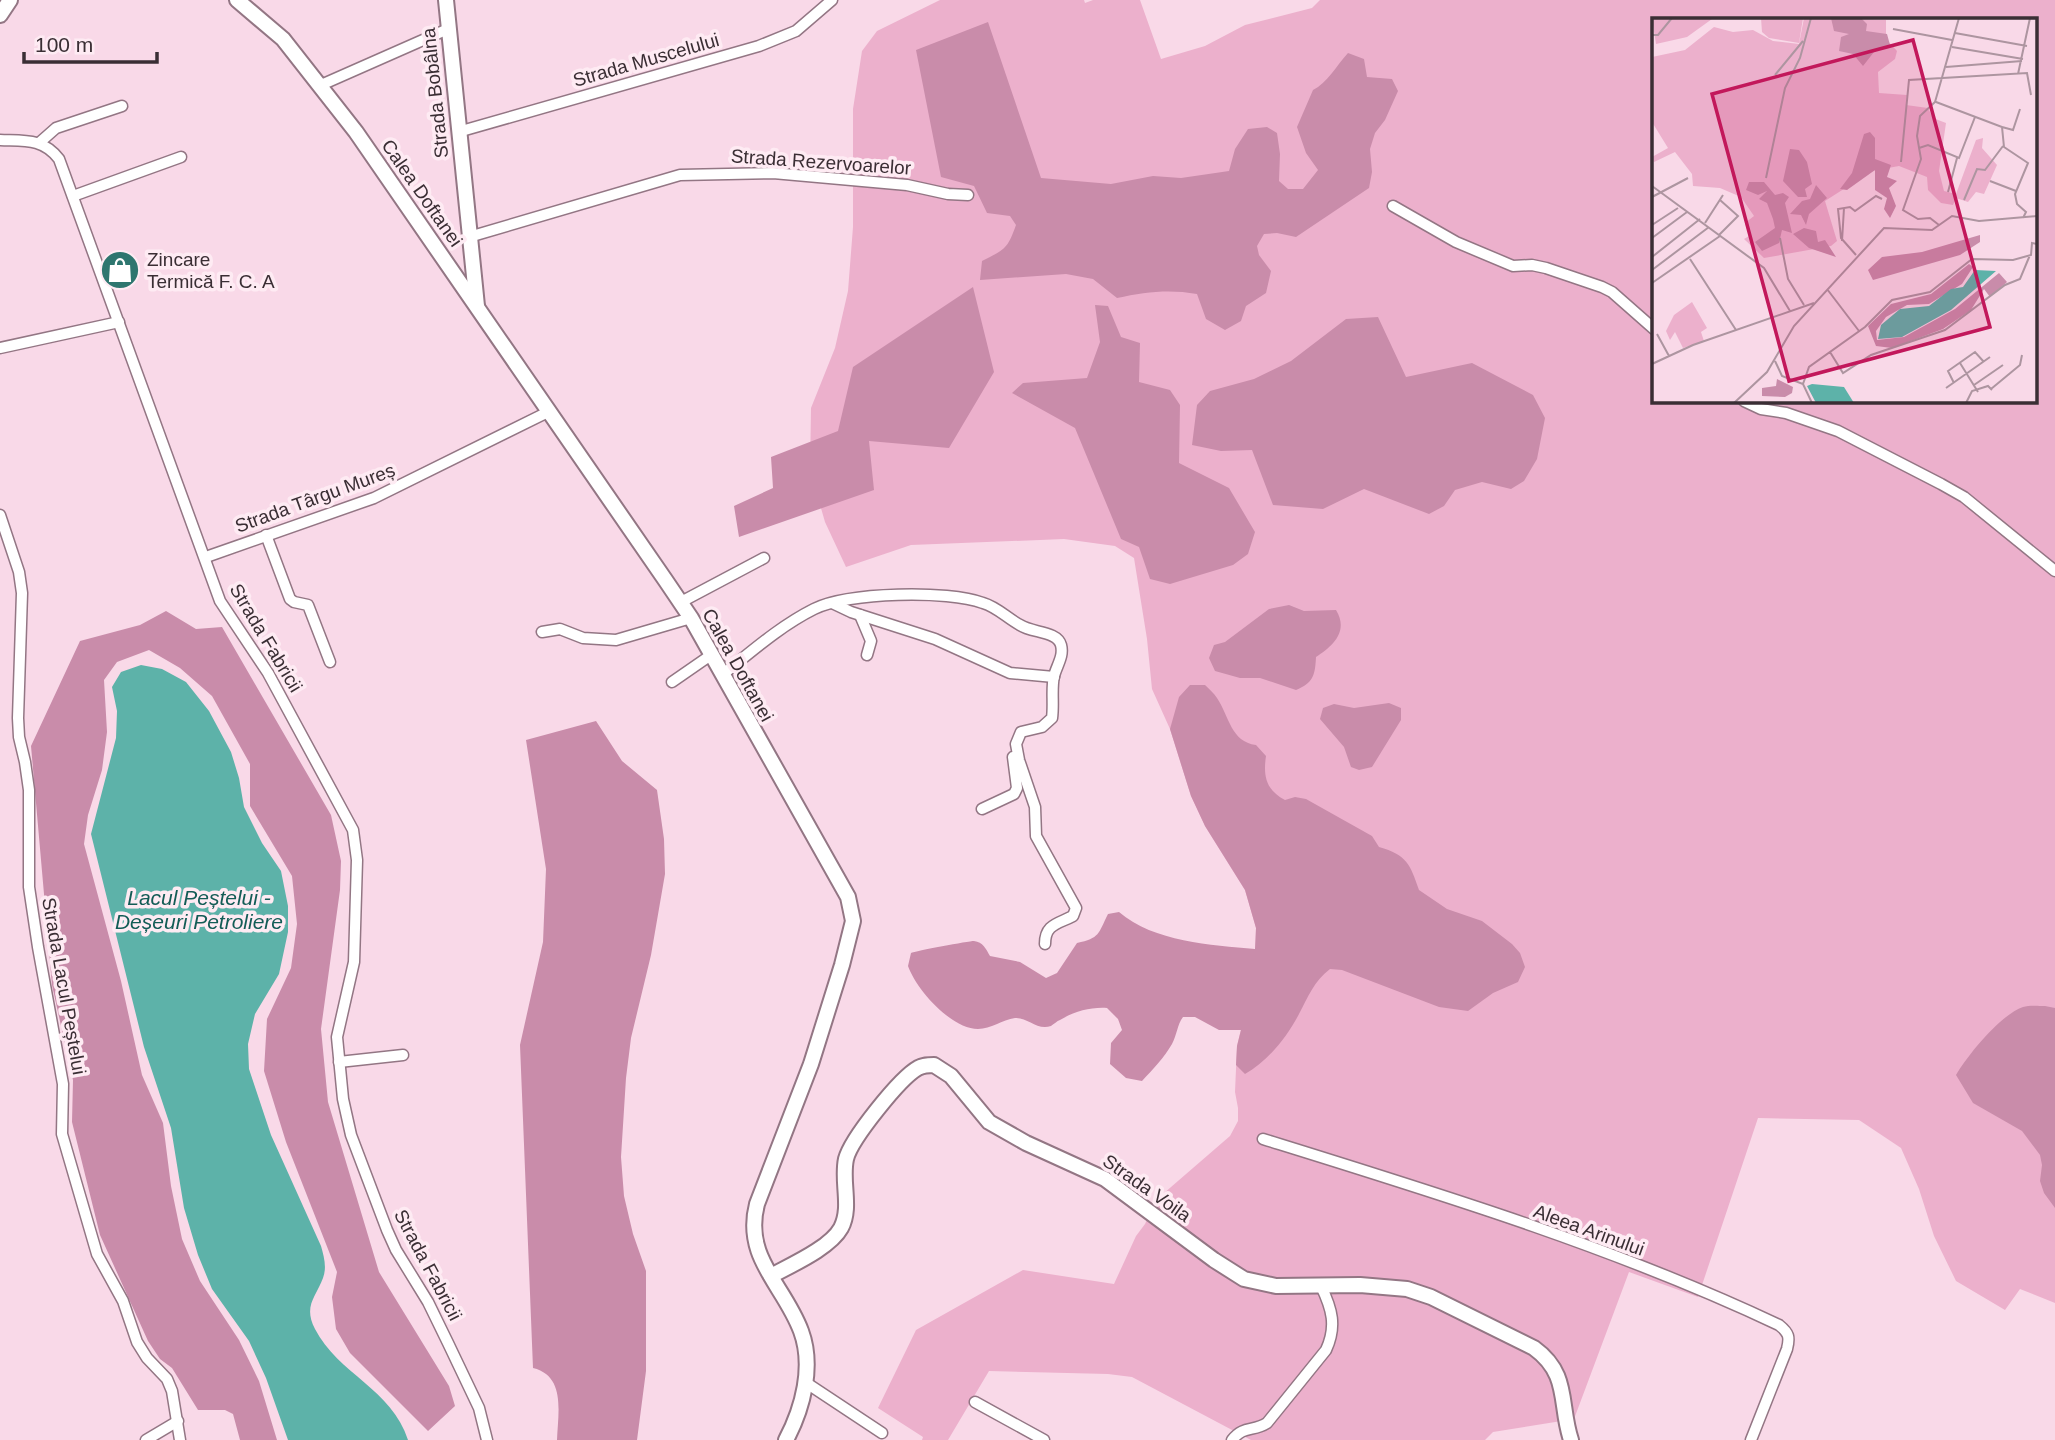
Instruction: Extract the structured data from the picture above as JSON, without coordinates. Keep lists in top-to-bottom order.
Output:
{
  "streets": {
    "main road": ["Strada Bobâlna", "Calea Doftanei", "Strada Voila"],
    "street": [
      "Strada Muscelului",
      "Strada Rezervoarelor",
      "Strada Târgu Mureș",
      "Strada Fabricii",
      "Strada Lacul Peștelui",
      "Aleea Arinului"
    ]
  },
  "crossings": [
    ["Strada Muscelului", "Strada Bobâlna"],
    ["Strada Bobâlna", "Strada Rezervoarelor"],
    ["Strada Bobâlna", "Calea Doftanei"],
    ["Calea Doftanei", "Strada Târgu Mureș"],
    ["Calea Doftanei", "Strada Voila"],
    ["Strada Târgu Mureș", "Strada Fabricii"]
  ],
  "water": ["Lacul Peștelui - Deșeuri Petroliere"],
  "places": {
    "shop": ["Zincare Termică F. C. A"]
  },
  "scale_bar": "100 m"
}
